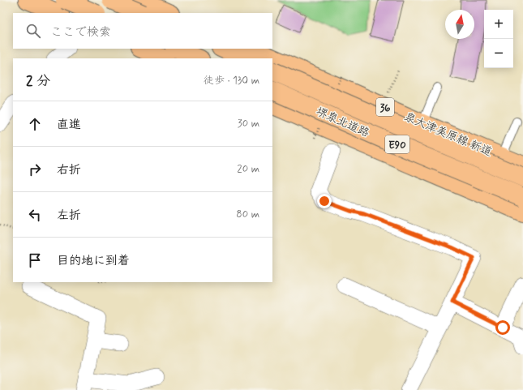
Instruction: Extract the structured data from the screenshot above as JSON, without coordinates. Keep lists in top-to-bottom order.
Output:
{
  "streets": {
    "main road": [
      "36",
      "堺泉北道路",
      "泉大津美原線 新道",
      "E90"
    ]
  },
  "north": "top",
  "page": {
    "map_buttons": ["+", "−"],
    "search": "ここで検索",
    "heading": ["2 分", "徒歩 · 130 m"],
    "list": [
      ["直進", "30 m"],
      ["右折", "20 m"],
      ["左折", "80 m"],
      "目的地に到着"
    ]
  }
}
